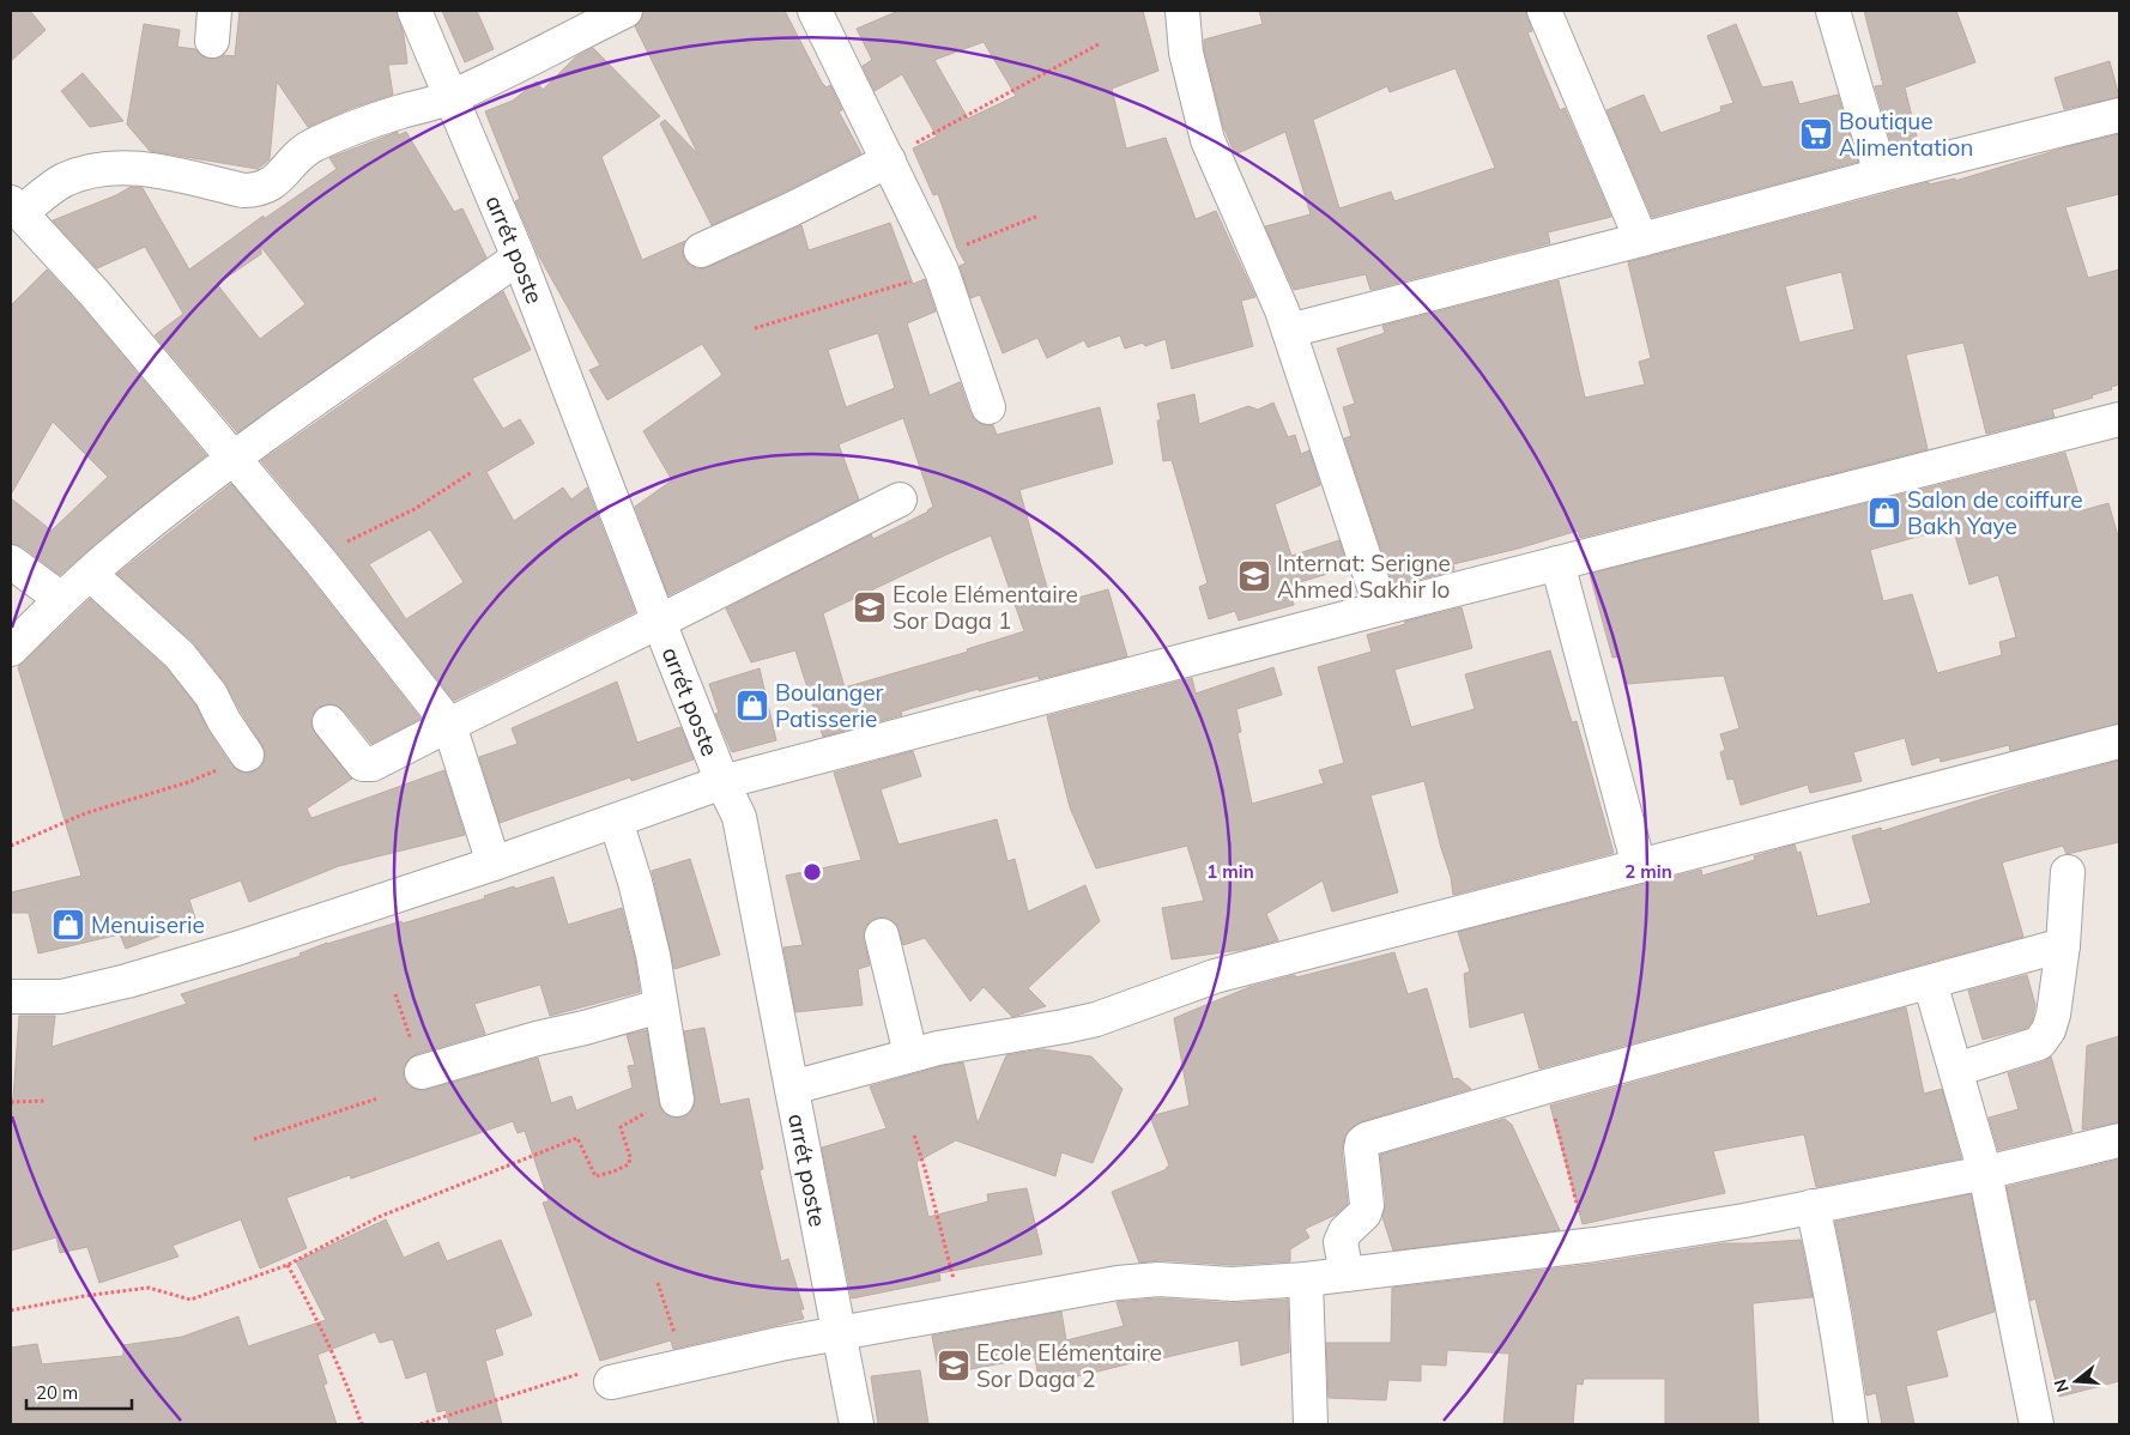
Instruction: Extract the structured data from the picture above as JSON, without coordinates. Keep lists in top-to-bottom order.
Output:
{
  "streets": {
    "street": ["arrét poste"]
  },
  "places": {
    "supermarket": ["Boutique Alimentation"],
    "shop": ["Salon de coiffure Bakh Yaye", "Boulanger Patisserie", "Menuiserie"],
    "school or university": ["Internat: Serigne Ahmed Sakhir lo", "Ecole Elémentaire Sor Daga 1", "Ecole Elémentaire Sor Daga 2"]
  },
  "scale_bar": "20 m",
  "north": "left",
  "rings": ["1 min", "2 min"]
}
